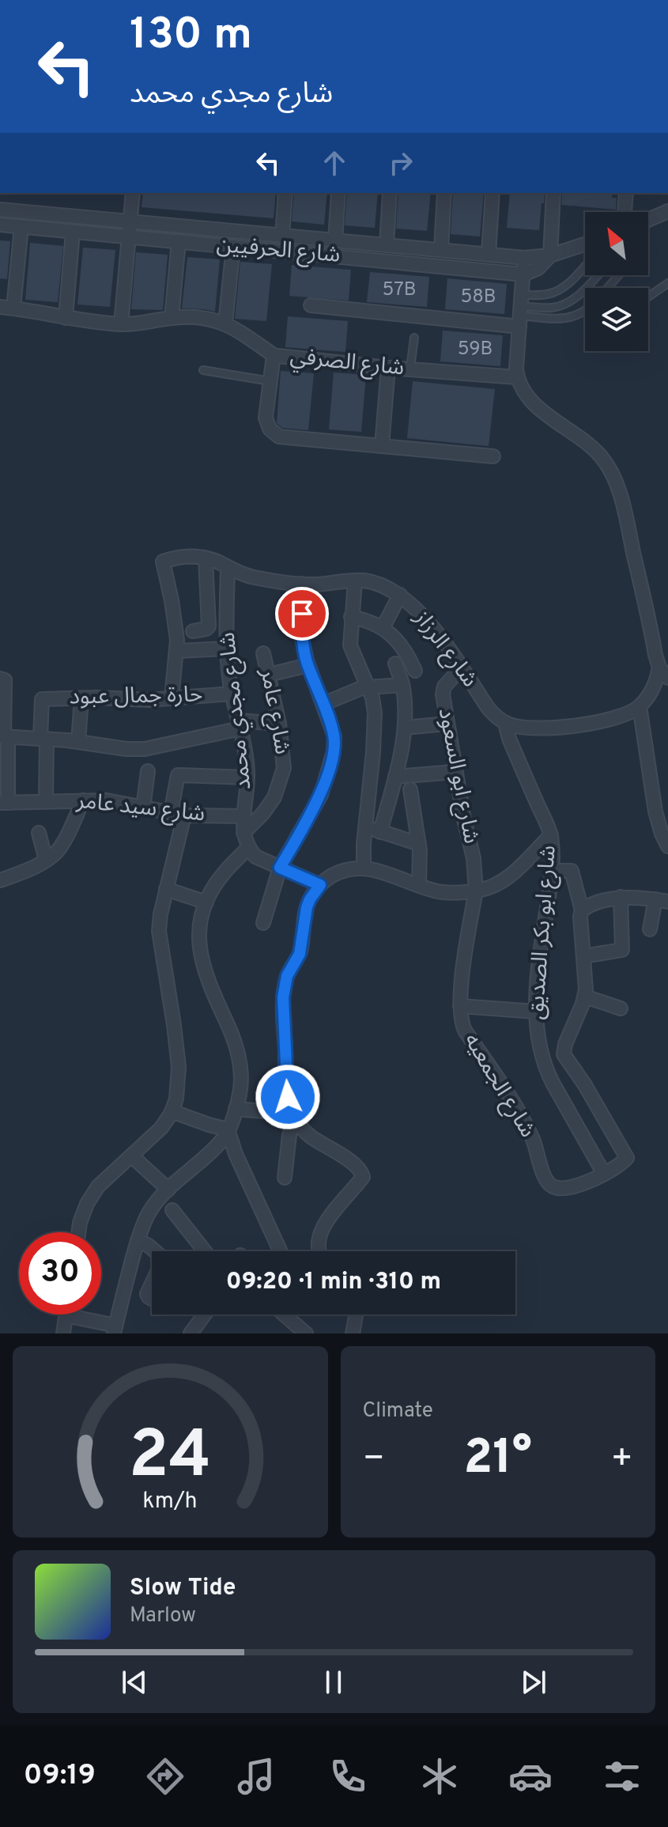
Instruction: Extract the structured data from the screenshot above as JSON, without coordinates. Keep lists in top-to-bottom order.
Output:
{
  "streets": {
    "street": [
      "شارع الحرفيين",
      "شارع الصرفي",
      "شارع الرزاز",
      "حارة جمال عبود",
      "شارع مجدي محمد",
      "شارع عامر",
      "شارع ابو السعود",
      "شارع سيد عامر",
      "شارع ابو بكر الصديق",
      "شارع الجمعيه"
    ]
  },
  "crossings": [
    ["شارع الرزاز", "شارع مجدي محمد"],
    ["شارع الرزاز", "شارع ابو السعود"],
    ["شارع الرزاز", "شارع ابو بكر الصديق"],
    ["حارة جمال عبود", "شارع مجدي محمد"],
    ["شارع مجدي محمد", "شارع عامر"],
    ["شارع مجدي محمد", "شارع سيد عامر"],
    ["شارع ابو السعود", "شارع الجمعيه"],
    ["شارع ابو بكر الصديق", "شارع الجمعيه"]
  ],
  "house_numbers": ["57B", "58B", "59B"],
  "north": "top left",
  "page": {
    "turn": ["130 m", "شارع مجدي محمد"],
    "limit": "30",
    "trip": "09:20 · 1 min · 310 m",
    "tile": "Climate",
    "heat": ["−", "21°", "+"],
    "song": ["Slow Tide", "Marlow"],
    "tabs": "09:19",
    "gauge": ["24", "km/h"]
  }
}
